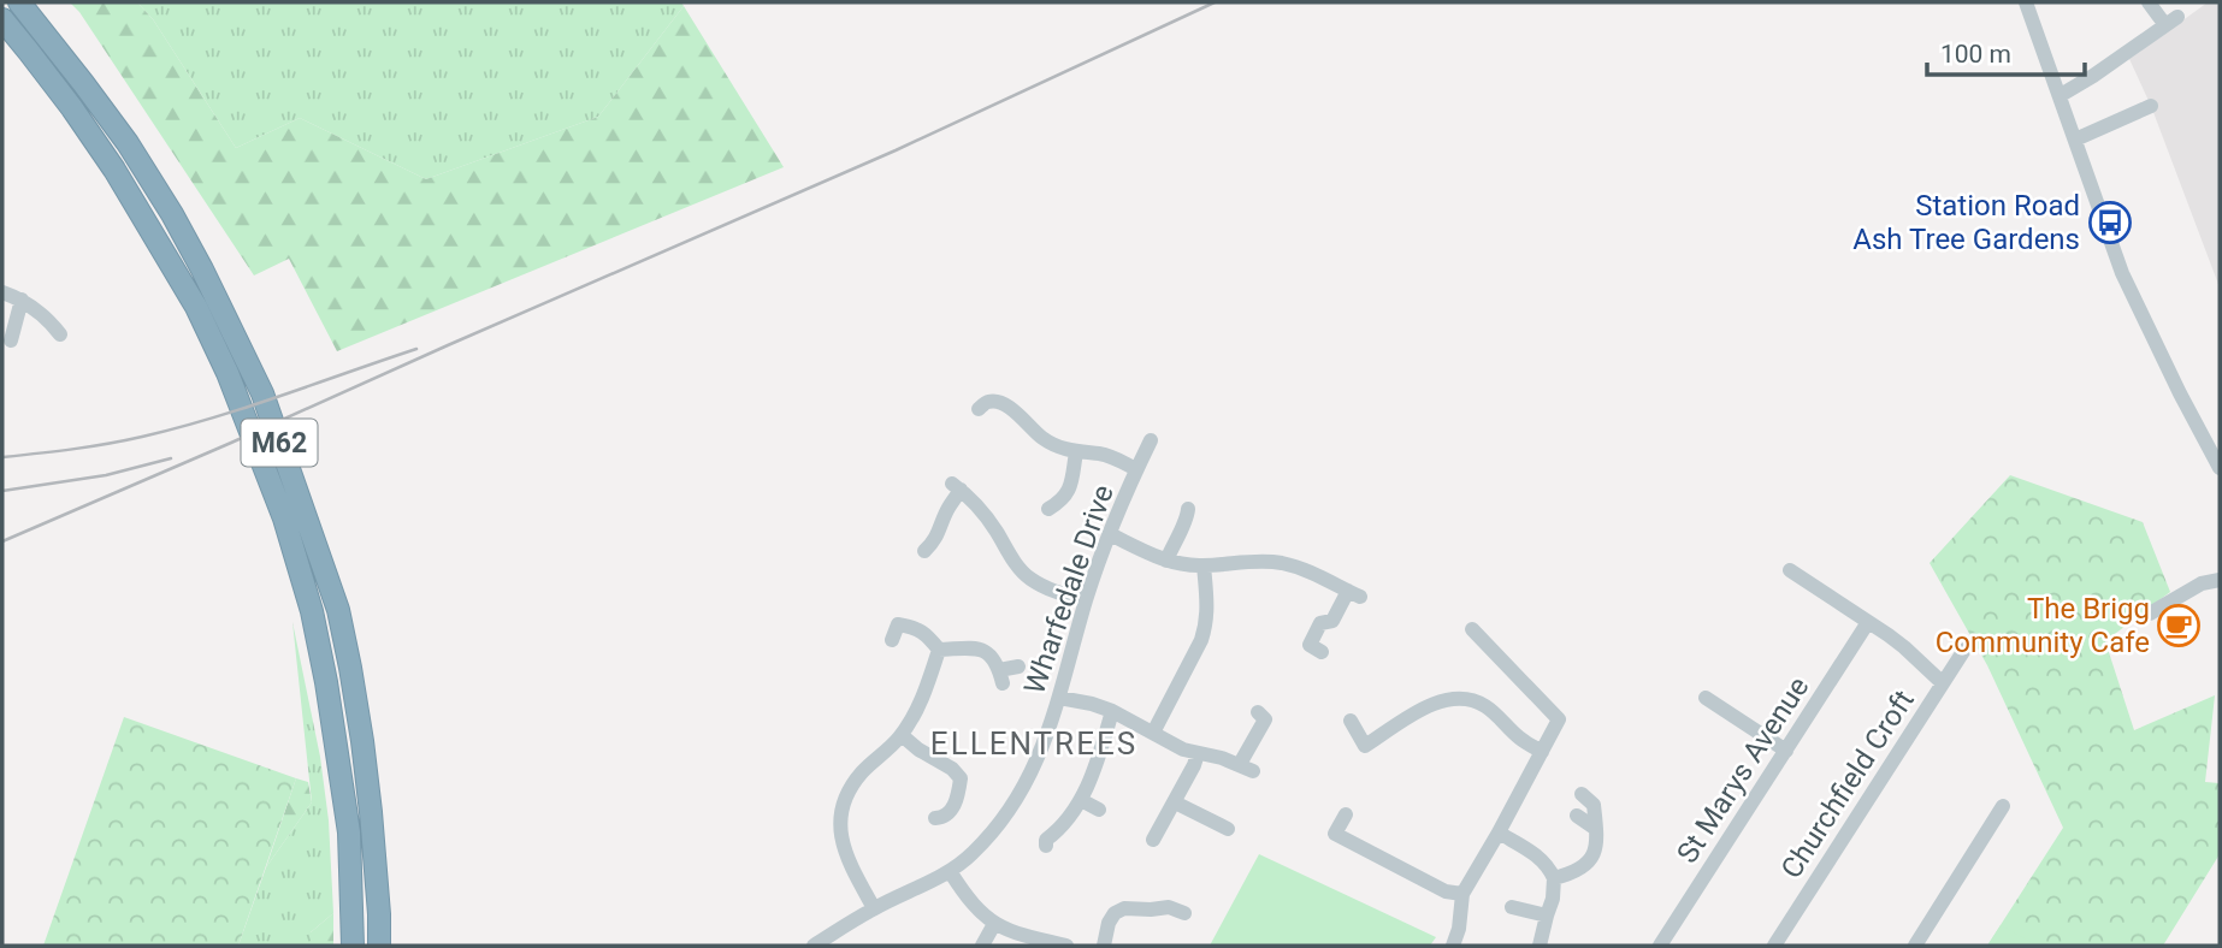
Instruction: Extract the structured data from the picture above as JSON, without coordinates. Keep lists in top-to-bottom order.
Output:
{
  "streets": {
    "highway": ["M62"],
    "street": ["Wharfedale Drive", "St Marys Avenue", "Churchfield Croft"]
  },
  "districts": ["ELLENTREES"],
  "places": {
    "bus stop": ["Station Road Ash Tree Gardens"],
    "cafe": ["The Brigg Community Cafe"]
  },
  "scale_bar": "100 m"
}
